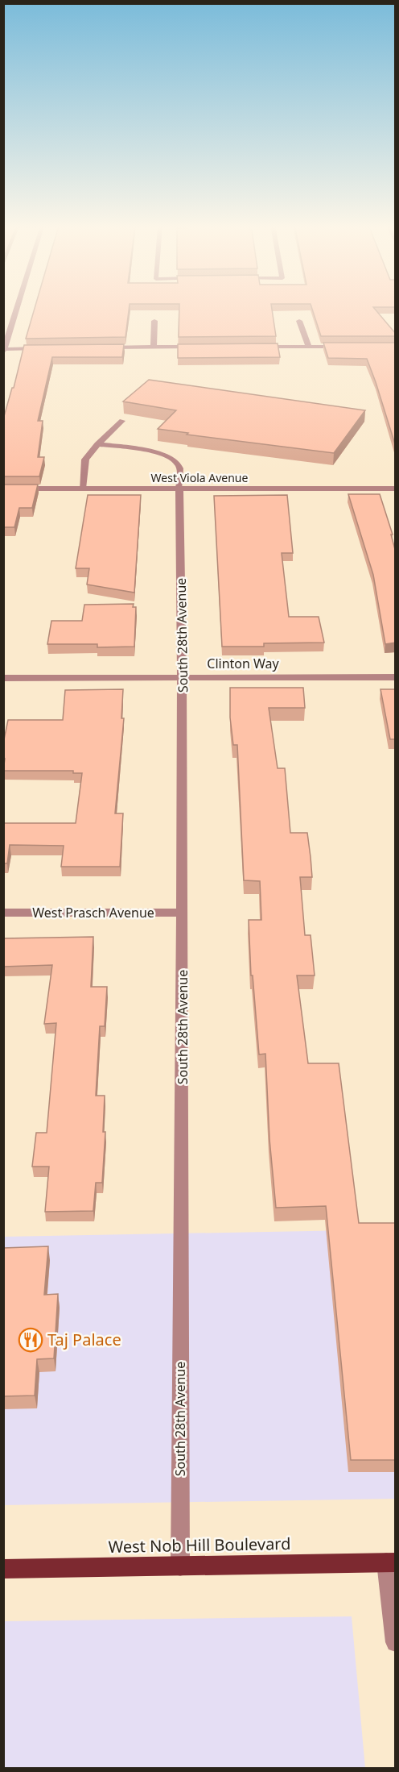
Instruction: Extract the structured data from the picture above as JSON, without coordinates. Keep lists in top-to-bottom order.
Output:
{
  "streets": {
    "main road": ["West Nob Hill Boulevard"],
    "street": [
      "West Viola Avenue",
      "South 28th Avenue",
      "Clinton Way",
      "West Prasch Avenue"
    ]
  },
  "crossings": [
    ["West Viola Avenue", "South 28th Avenue"],
    ["South 28th Avenue", "Clinton Way"],
    ["South 28th Avenue", "West Prasch Avenue"],
    ["South 28th Avenue", "West Nob Hill Boulevard"]
  ],
  "places": {
    "restaurant": ["Taj Palace"]
  }
}
